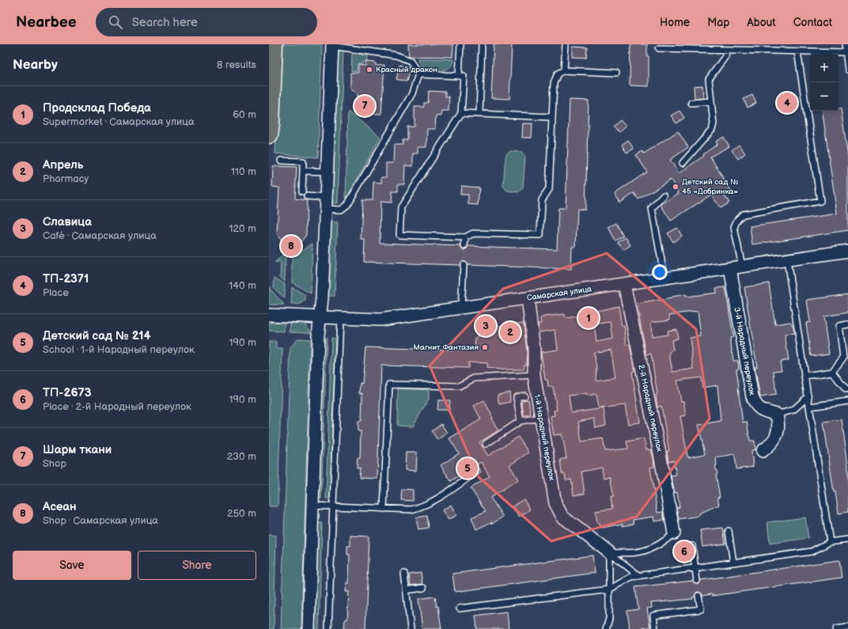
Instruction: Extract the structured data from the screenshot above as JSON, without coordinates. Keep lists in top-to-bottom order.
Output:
{
  "streets": {
    "street": [
      "Самарская улица",
      "3-й Народный переулок",
      "2-й Народный переулок",
      "1-й Народный переулок"
    ]
  },
  "crossings": [
    ["Самарская улица", "3-й Народный переулок"],
    ["Самарская улица", "2-й Народный переулок"],
    ["Самарская улица", "1-й Народный переулок"]
  ],
  "places": ["Красный дракон", "Детский сад № 45 «Добринка»", "Магнит Фантазия"],
  "page": {
    "header": "Nearbee",
    "search": "Search here",
    "nav": [
      "Home",
      "Map",
      "About",
      "Contact"
    ],
    "heading": ["Nearby", "8 results"],
    "map_buttons": ["+", "−"],
    "list": [
      {
        "mark": "1",
        "name": "Продсклад Победа",
        "note": "Supermarket · Самарская улица",
        "value": "60 m"
      },
      {
        "mark": "2",
        "name": "Апрель",
        "note": "Pharmacy",
        "value": "110 m"
      },
      {
        "mark": "3",
        "name": "Славица",
        "note": "Café · Самарская улица",
        "value": "120 m"
      },
      {
        "mark": "4",
        "name": "ТП-2371",
        "note": "Place",
        "value": "140 m"
      },
      {
        "mark": "5",
        "name": "Детский сад № 214",
        "note": "School · 1-й Народный переулок",
        "value": "190 m"
      },
      {
        "mark": "6",
        "name": "ТП-2673",
        "note": "Place · 2-й Народный переулок",
        "value": "190 m"
      },
      {
        "mark": "7",
        "name": "Шарм ткани",
        "note": "Shop",
        "value": "230 m"
      },
      {
        "mark": "8",
        "name": "Асеан",
        "note": "Shop · Самарская улица",
        "value": "250 m"
      }
    ],
    "pins": [
      "4",
      "7",
      "8",
      "1",
      "3",
      "2",
      "5",
      "6"
    ],
    "buttons": ["Save", "Share"]
  }
}
